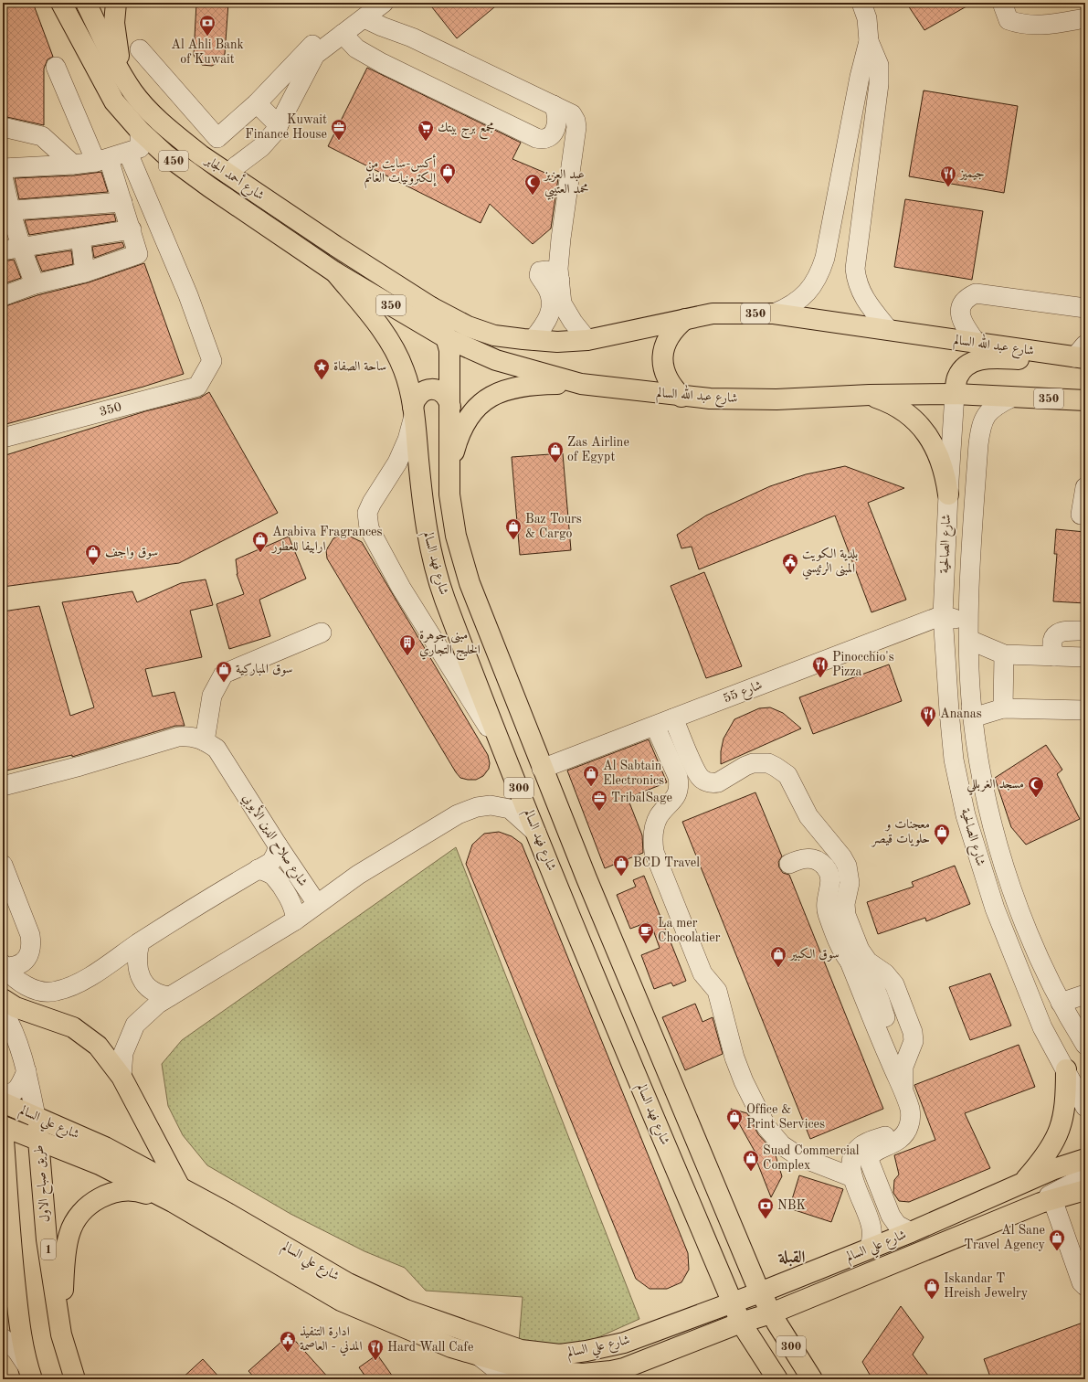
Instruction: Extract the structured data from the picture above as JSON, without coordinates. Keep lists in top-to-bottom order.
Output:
{
  "streets": {
    "main road": [
      "450",
      "شارع أحمد الجابر",
      "350",
      "شارع عبد الله السالم",
      "شارع فهد السالم",
      "300",
      "شارع علي السالم",
      "طريق صباح الاول",
      "1"
    ],
    "street": ["شارع الصالحية", "شارع 55", "شارع صلاح الدين الأيوبي"]
  },
  "crossings": [
    ["شارع أحمد الجابر", "شارع عبد الله السالم"],
    ["شارع أحمد الجابر", "شارع فهد السالم"],
    ["شارع عبد الله السالم", "شارع الصالحية"],
    ["شارع عبد الله السالم", "شارع فهد السالم"],
    ["شارع الصالحية", "شارع 55"],
    ["شارع فهد السالم", "شارع 55"],
    ["شارع فهد السالم", "شارع علي السالم"],
    ["شارع علي السالم", "طريق صباح الاول"]
  ],
  "districts": ["القبلة"],
  "places": {
    "bank": ["Al Ahli Bank of Kuwait", "NBK"],
    "office": ["Kuwait Finance House", "TribalSage"],
    "supermarket": ["مجمع برج بيتك"],
    "shop": [
      "أكس-سايت من إلكترونيات الغانم",
      "Zas Airline of Egypt",
      "Baz Tours & Cargo",
      "Arabiva Fragrances ارابيفا للعطور",
      "سوق واجف",
      "سوق المباركية",
      "Al Sabtain Electronics",
      "معجنات و حلويات قيصر",
      "BCD Travel",
      "سوق الكبير",
      "Office & Print Services",
      "Suad Commercial Complex",
      "Al Sane Travel Agency",
      "Iskandar T Hreish Jewelry"
    ],
    "restaurant": [
      "جيميز",
      "Pinocchio's Pizza",
      "Ananas",
      "Hard Wall Cafe"
    ],
    "mosque": ["عبد العزيز محمد العتيبي", "مسجد الغربللي"],
    "place": ["ساحة الصفاة"],
    "public building": ["بلدية الكويت المبنى الرئيسي", "ادارة التنفيذ المدني - العاصمة"],
    "building": ["مبنى جوهرة الخليج التجاري"],
    "cafe": ["La mer Chocolatier"]
  }
}
